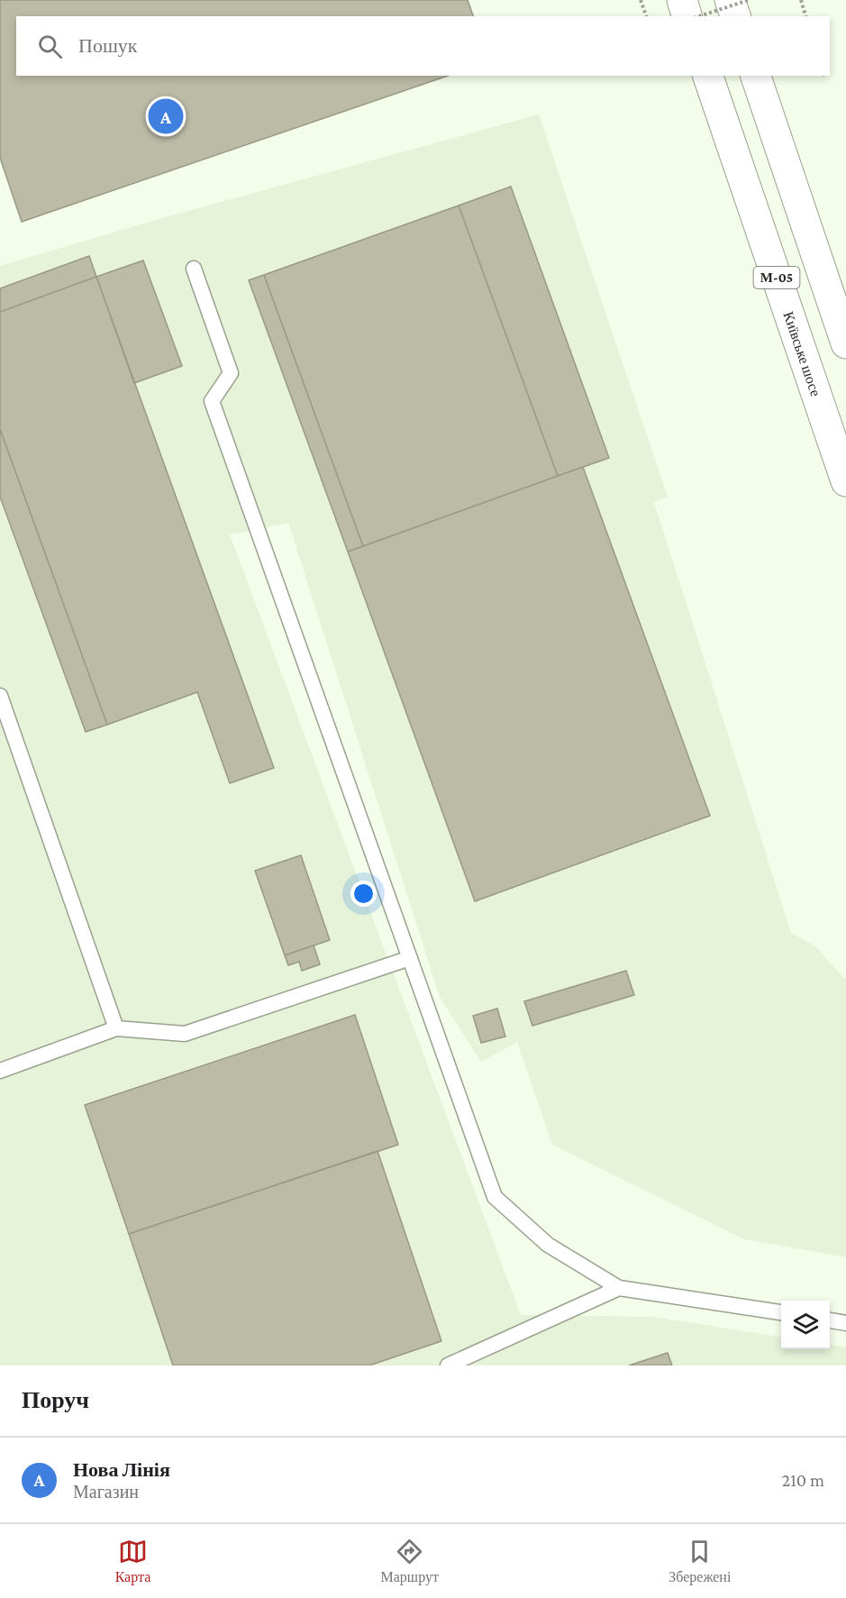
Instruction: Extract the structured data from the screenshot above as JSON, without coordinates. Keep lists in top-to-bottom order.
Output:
{
  "streets": {
    "main road": ["М-05", "Київське шосе"]
  },
  "page": {
    "search": "Пошук",
    "pins": "A",
    "heading": "Поруч",
    "list": [
      {
        "mark": "A",
        "name": "Нова Лінія",
        "note": "Магазин",
        "value": "210 m"
      }
    ],
    "nav": ["Карта", "Маршрут", "Збережені"]
  }
}
